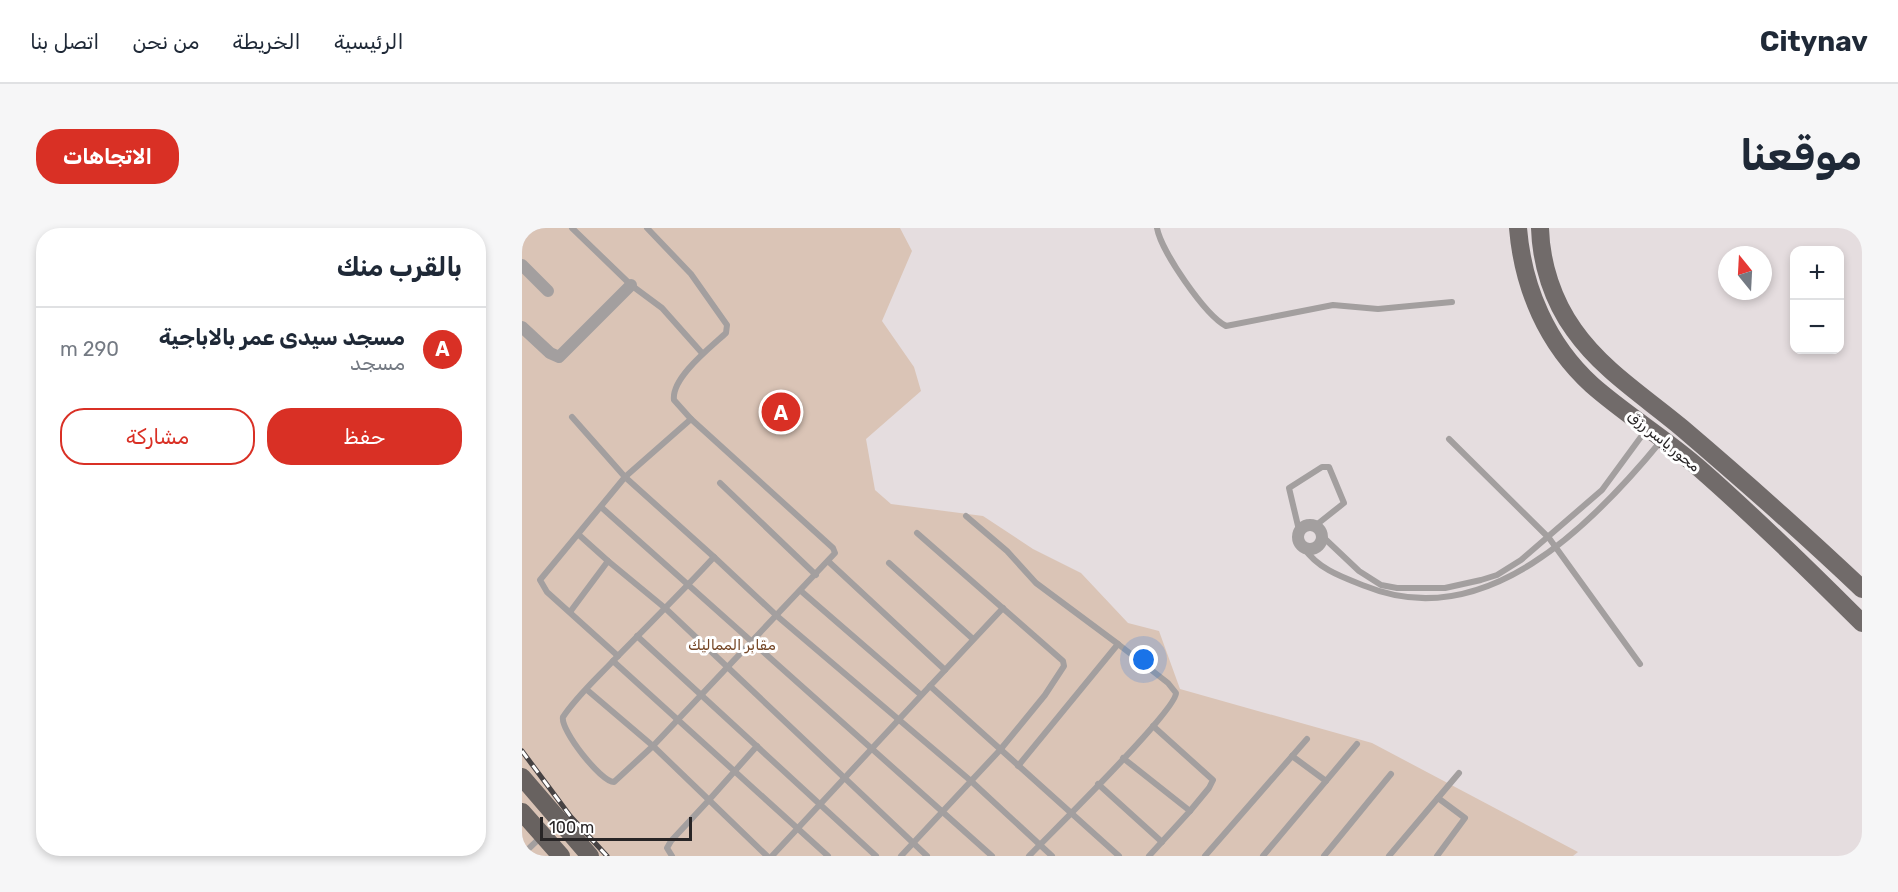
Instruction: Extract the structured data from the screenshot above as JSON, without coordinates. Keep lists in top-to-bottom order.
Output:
{
  "streets": {
    "main road": ["محور ياسر رزق"]
  },
  "parks": ["مقابر المماليك"],
  "scale_bar": "100 m",
  "north": "top",
  "page": {
    "header": "Citynav",
    "nav": [
      "الرئيسية",
      "الخريطة",
      "من نحن",
      "اتصل بنا"
    ],
    "buttons": [
      "الاتجاهات",
      ["حفظ", "مشاركة"]
    ],
    "title": "موقعنا",
    "heading": "بالقرب منك",
    "map_buttons": ["+", "−"],
    "list": [
      {
        "mark": "A",
        "name": "مسجد سيدى عمر بالاباجية",
        "note": "مسجد",
        "value": "290 m"
      }
    ],
    "pins": "A",
    "scale": "100 m"
  }
}
